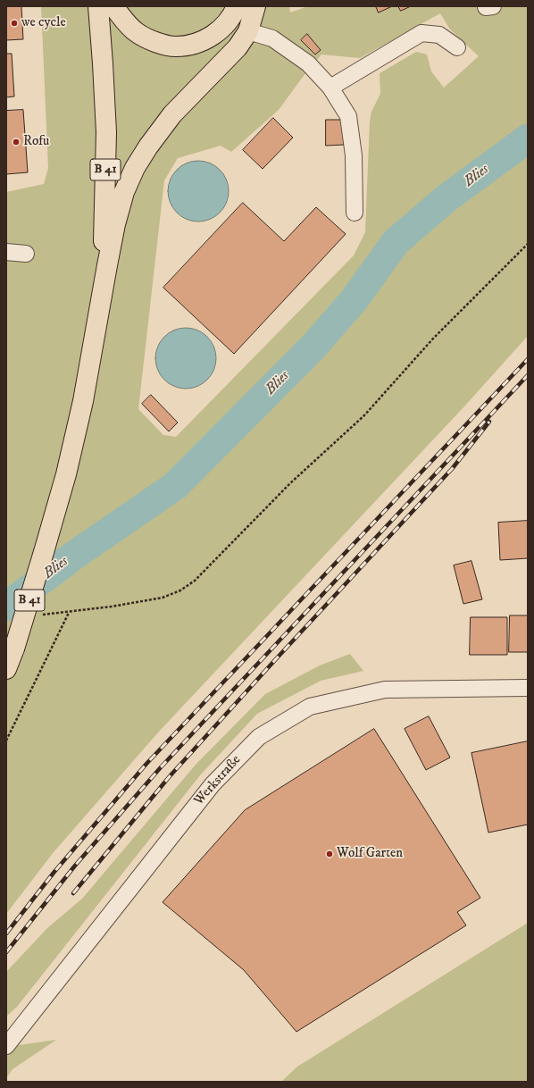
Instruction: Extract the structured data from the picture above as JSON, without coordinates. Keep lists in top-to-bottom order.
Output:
{
  "streets": {
    "highway": ["B 41"],
    "street": ["Werkstraße"]
  },
  "water": ["Blies"],
  "places": ["we cycle", "Rofu", "Wolf Garten"]
}
